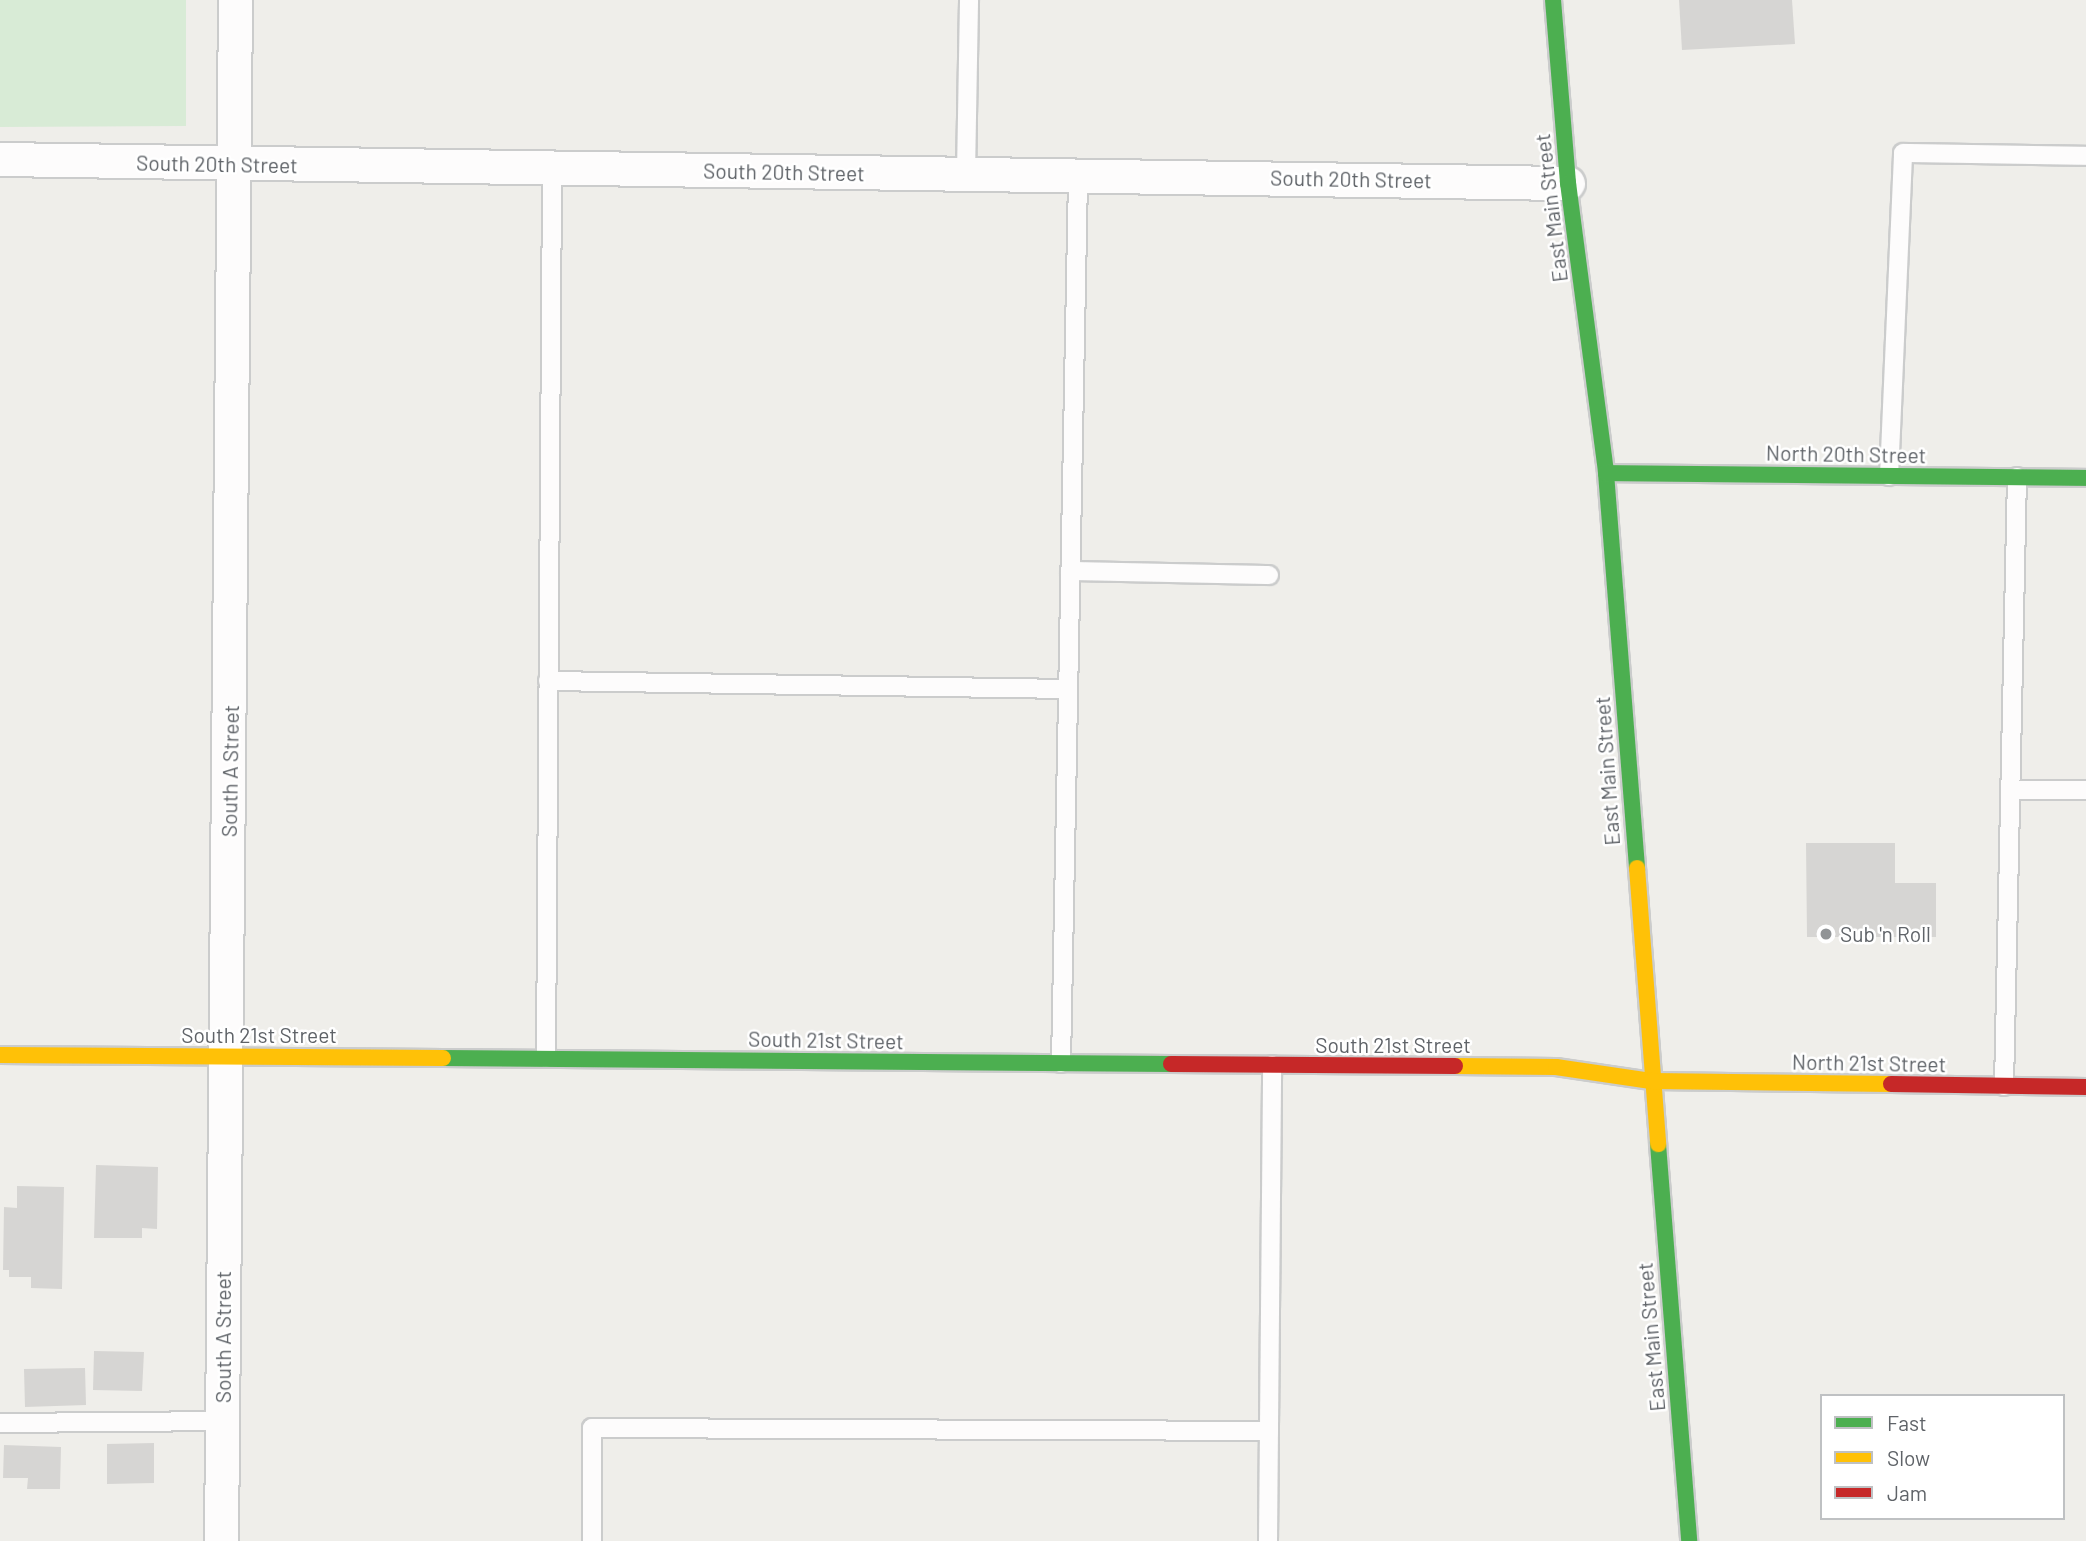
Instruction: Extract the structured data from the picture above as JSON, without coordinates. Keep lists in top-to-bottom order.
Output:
{
  "streets": {
    "street": [
      "South 20th Street",
      "East Main Street",
      "North 20th Street",
      "South A Street",
      "South 21st Street",
      "North 21st Street"
    ]
  },
  "crossings": [
    ["South 20th Street", "East Main Street"],
    ["South 20th Street", "South A Street"],
    ["East Main Street", "North 20th Street"],
    ["East Main Street", "South 21st Street"],
    ["East Main Street", "North 21st Street"],
    ["South A Street", "South 21st Street"],
    ["South 21st Street", "North 21st Street"]
  ],
  "places": ["Sub 'n Roll"],
  "legend": ["Fast", "Slow", "Jam"]
}
